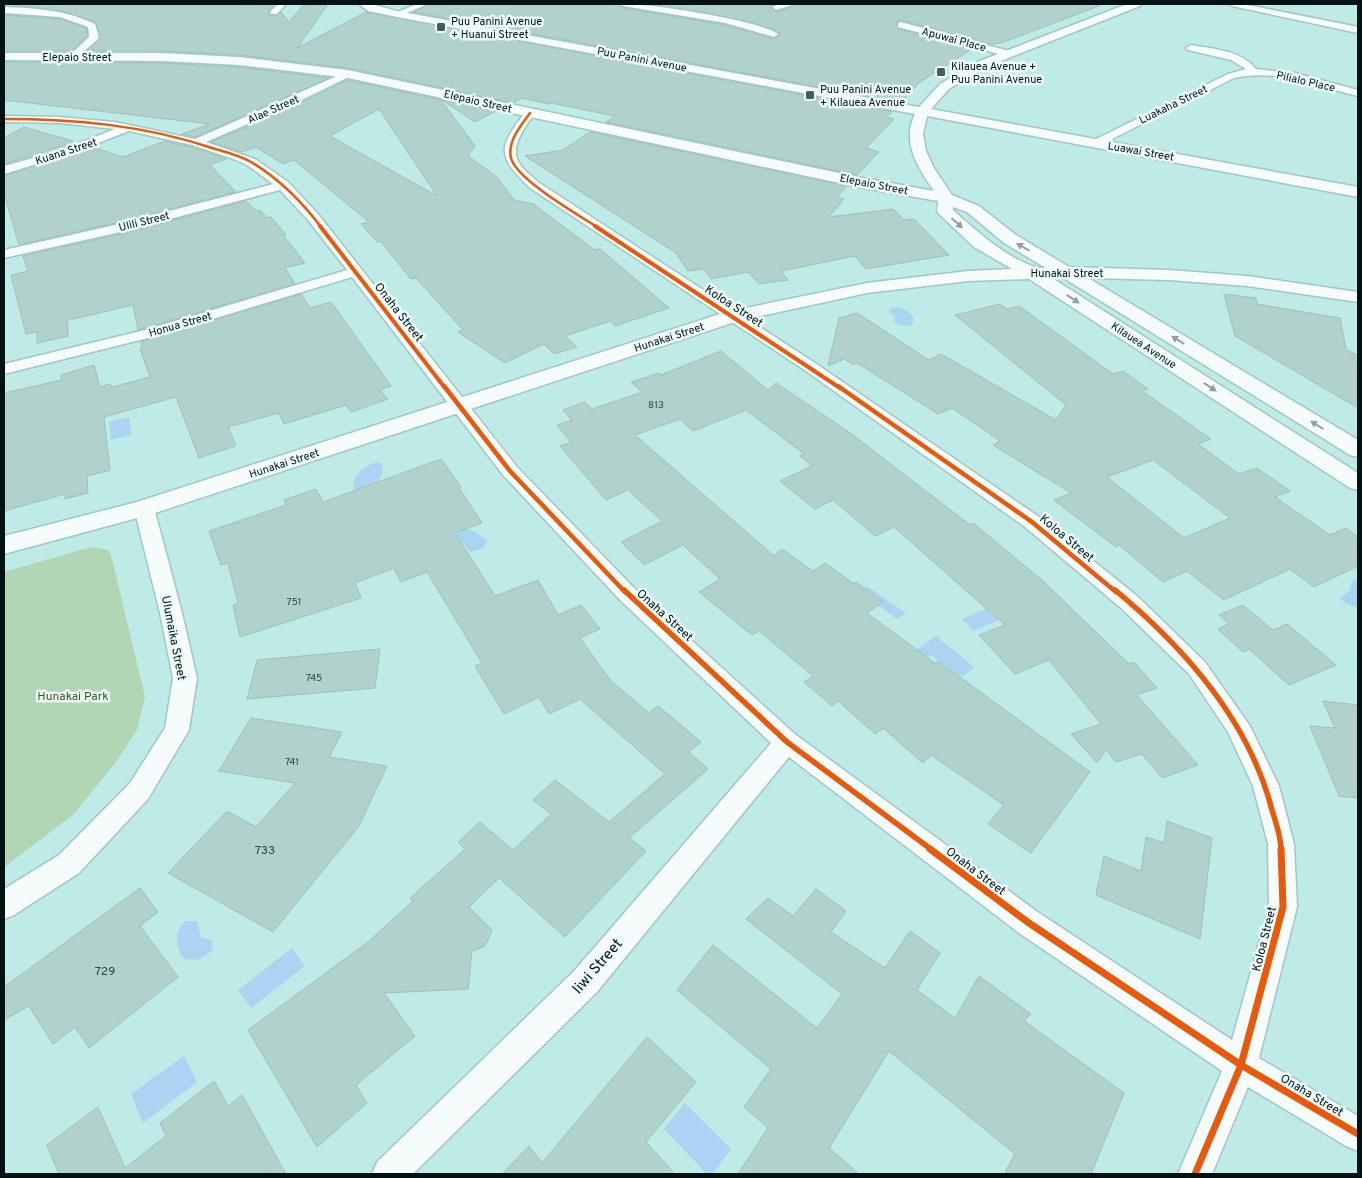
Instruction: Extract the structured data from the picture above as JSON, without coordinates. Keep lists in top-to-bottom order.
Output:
{
  "streets": {
    "street": [
      "Apuwai Place",
      "Elepaio Street",
      "Puu Panini Avenue",
      "Pilialo Place",
      "Luakaha Street",
      "Alae Street",
      "Kuana Street",
      "Luawai Street",
      "Ulili Street",
      "Hunakai Street",
      "Koloa Street",
      "Onaha Street",
      "Honua Street",
      "Kilauea Avenue",
      "Ulumaika Street",
      "Iiwi Street"
    ]
  },
  "crossings": [
    ["Apuwai Place", "Kilauea Avenue"],
    ["Elepaio Street", "Alae Street"],
    ["Elepaio Street", "Koloa Street"],
    ["Elepaio Street", "Kilauea Avenue"],
    ["Puu Panini Avenue", "Luawai Street"],
    ["Puu Panini Avenue", "Kilauea Avenue"],
    ["Pilialo Place", "Luakaha Street"],
    ["Luakaha Street", "Luawai Street"],
    ["Alae Street", "Onaha Street"],
    ["Kuana Street", "Onaha Street"],
    ["Luawai Street", "Kilauea Avenue"],
    ["Ulili Street", "Onaha Street"],
    ["Hunakai Street", "Koloa Street"],
    ["Hunakai Street", "Onaha Street"],
    ["Hunakai Street", "Kilauea Avenue"],
    ["Hunakai Street", "Ulumaika Street"],
    ["Koloa Street", "Onaha Street"],
    ["Onaha Street", "Honua Street"],
    ["Onaha Street", "Iiwi Street"]
  ],
  "parks": ["Hunakai Park"],
  "places": {
    "transit": ["Puu Panini Avenue + Huanui Street", "Kilauea Avenue + Puu Panini Avenue", "Puu Panini Avenue + Kilauea Avenue"]
  },
  "house_numbers": [
    "813",
    "751",
    "745",
    "741",
    "733",
    "729"
  ]
}
